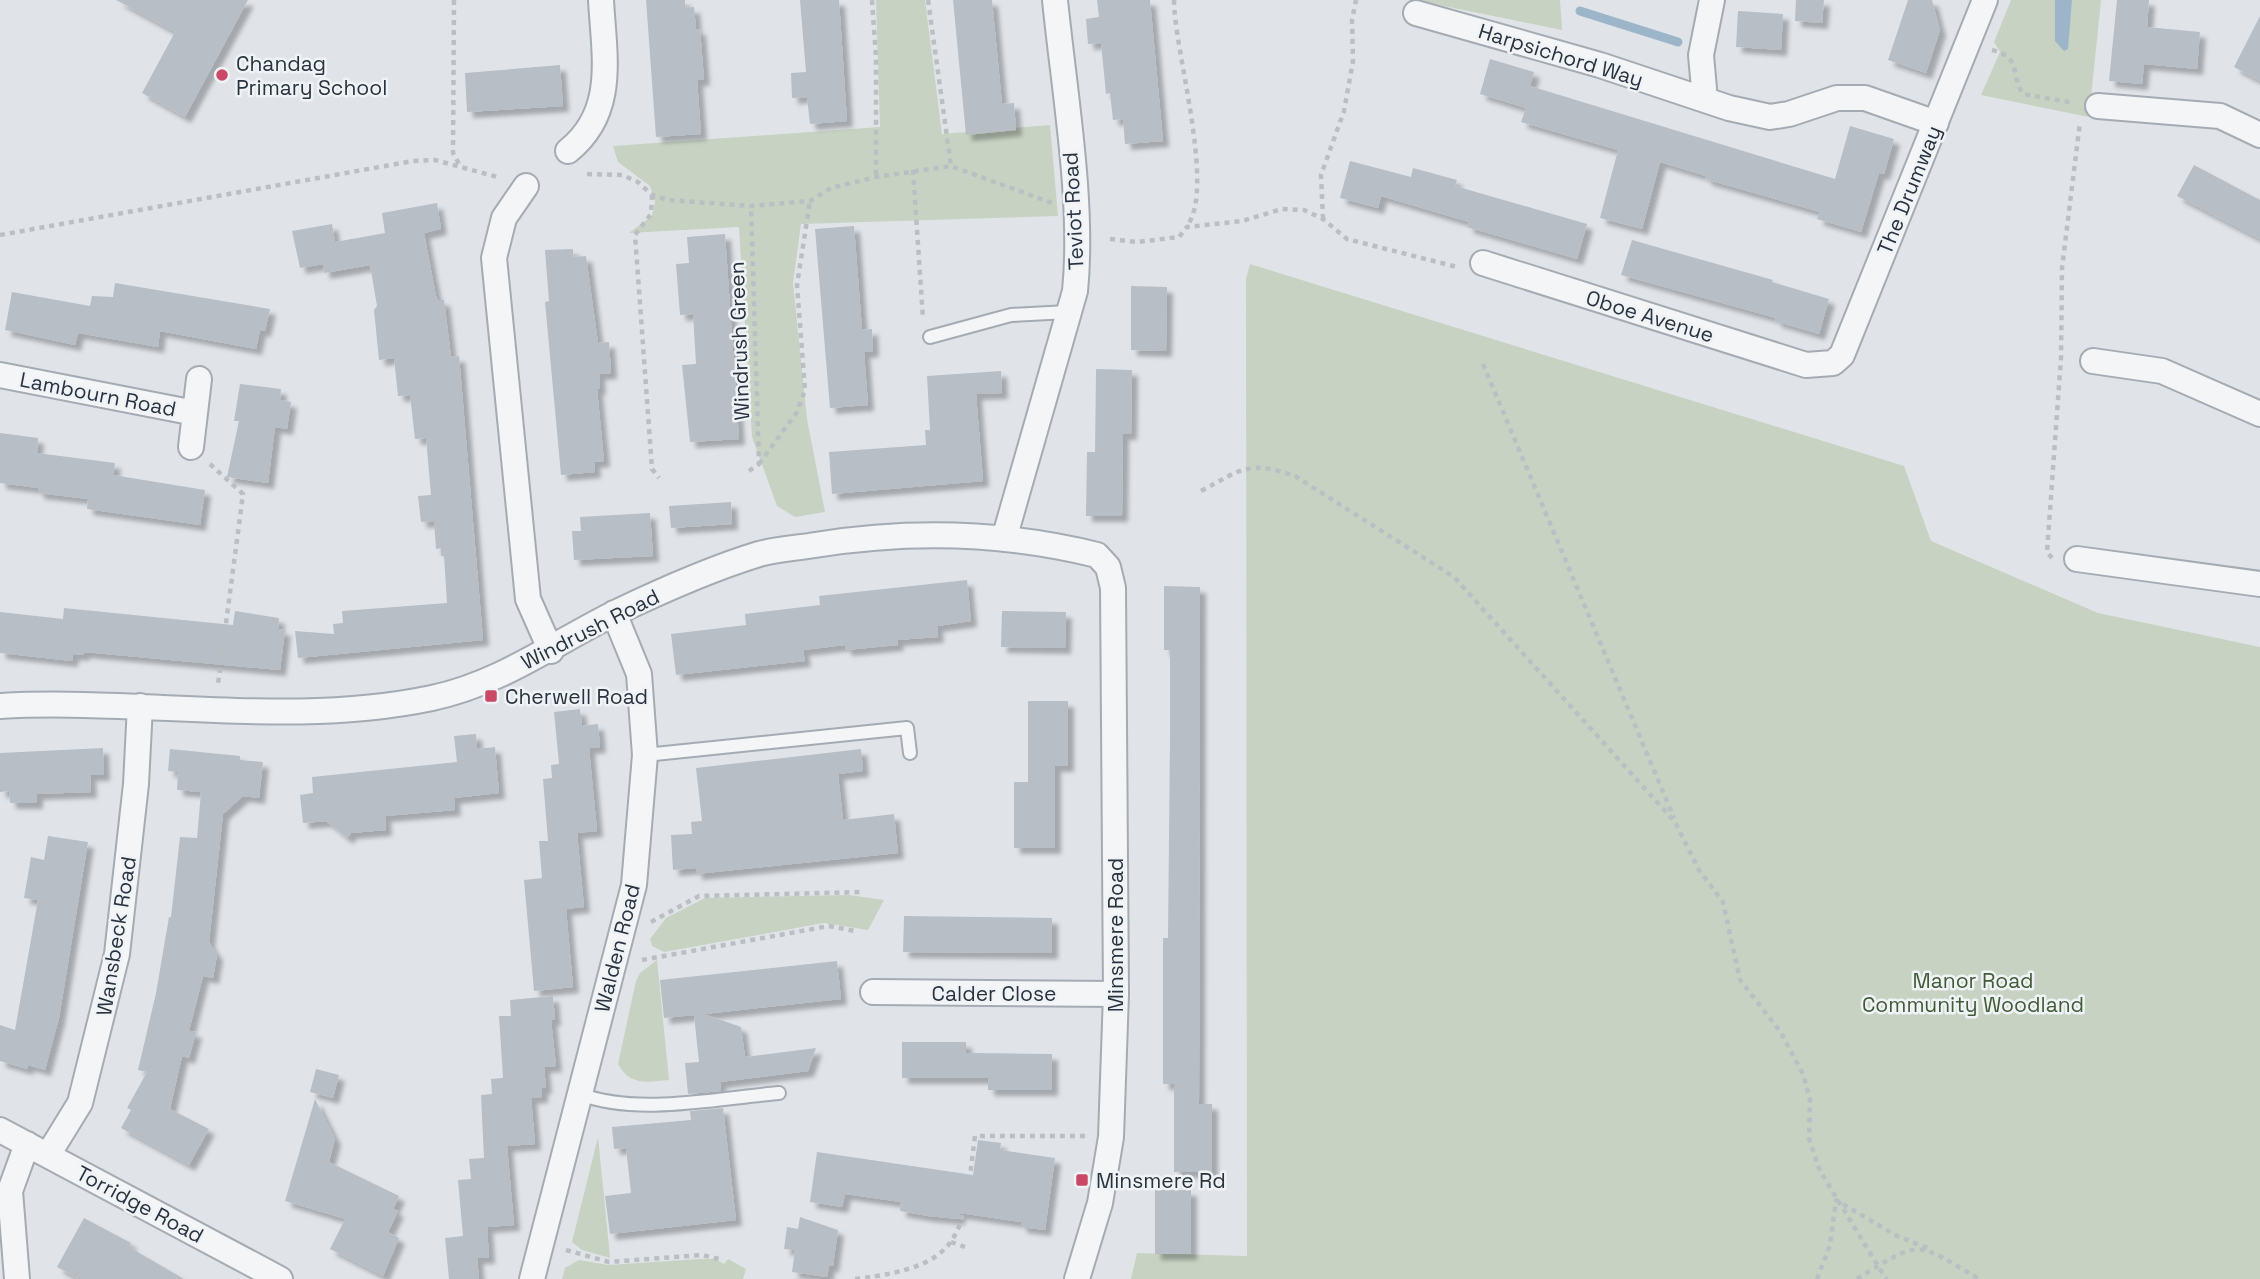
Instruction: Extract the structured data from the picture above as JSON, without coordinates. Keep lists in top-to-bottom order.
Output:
{
  "streets": {
    "street": [
      "Harpsichord Way",
      "The Drumway",
      "Teviot Road",
      "Oboe Avenue",
      "Lambourn Road",
      "Windrush Road",
      "Minsmere Road",
      "Wansbeck Road",
      "Walden Road",
      "Calder Close",
      "Torridge Road"
    ],
    "path": ["Windrush Green"]
  },
  "crossings": [
    ["Harpsichord Way", "The Drumway"],
    ["The Drumway", "Oboe Avenue"],
    ["Teviot Road", "Windrush Road"],
    ["Windrush Road", "Minsmere Road"],
    ["Windrush Road", "Wansbeck Road"],
    ["Windrush Road", "Walden Road"],
    ["Minsmere Road", "Calder Close"],
    ["Wansbeck Road", "Torridge Road"]
  ],
  "parks": ["Manor Road Community Woodland"],
  "places": {
    "other": ["Chandag Primary School"],
    "transit": ["Cherwell Road", "Minsmere Rd"]
  }
}
